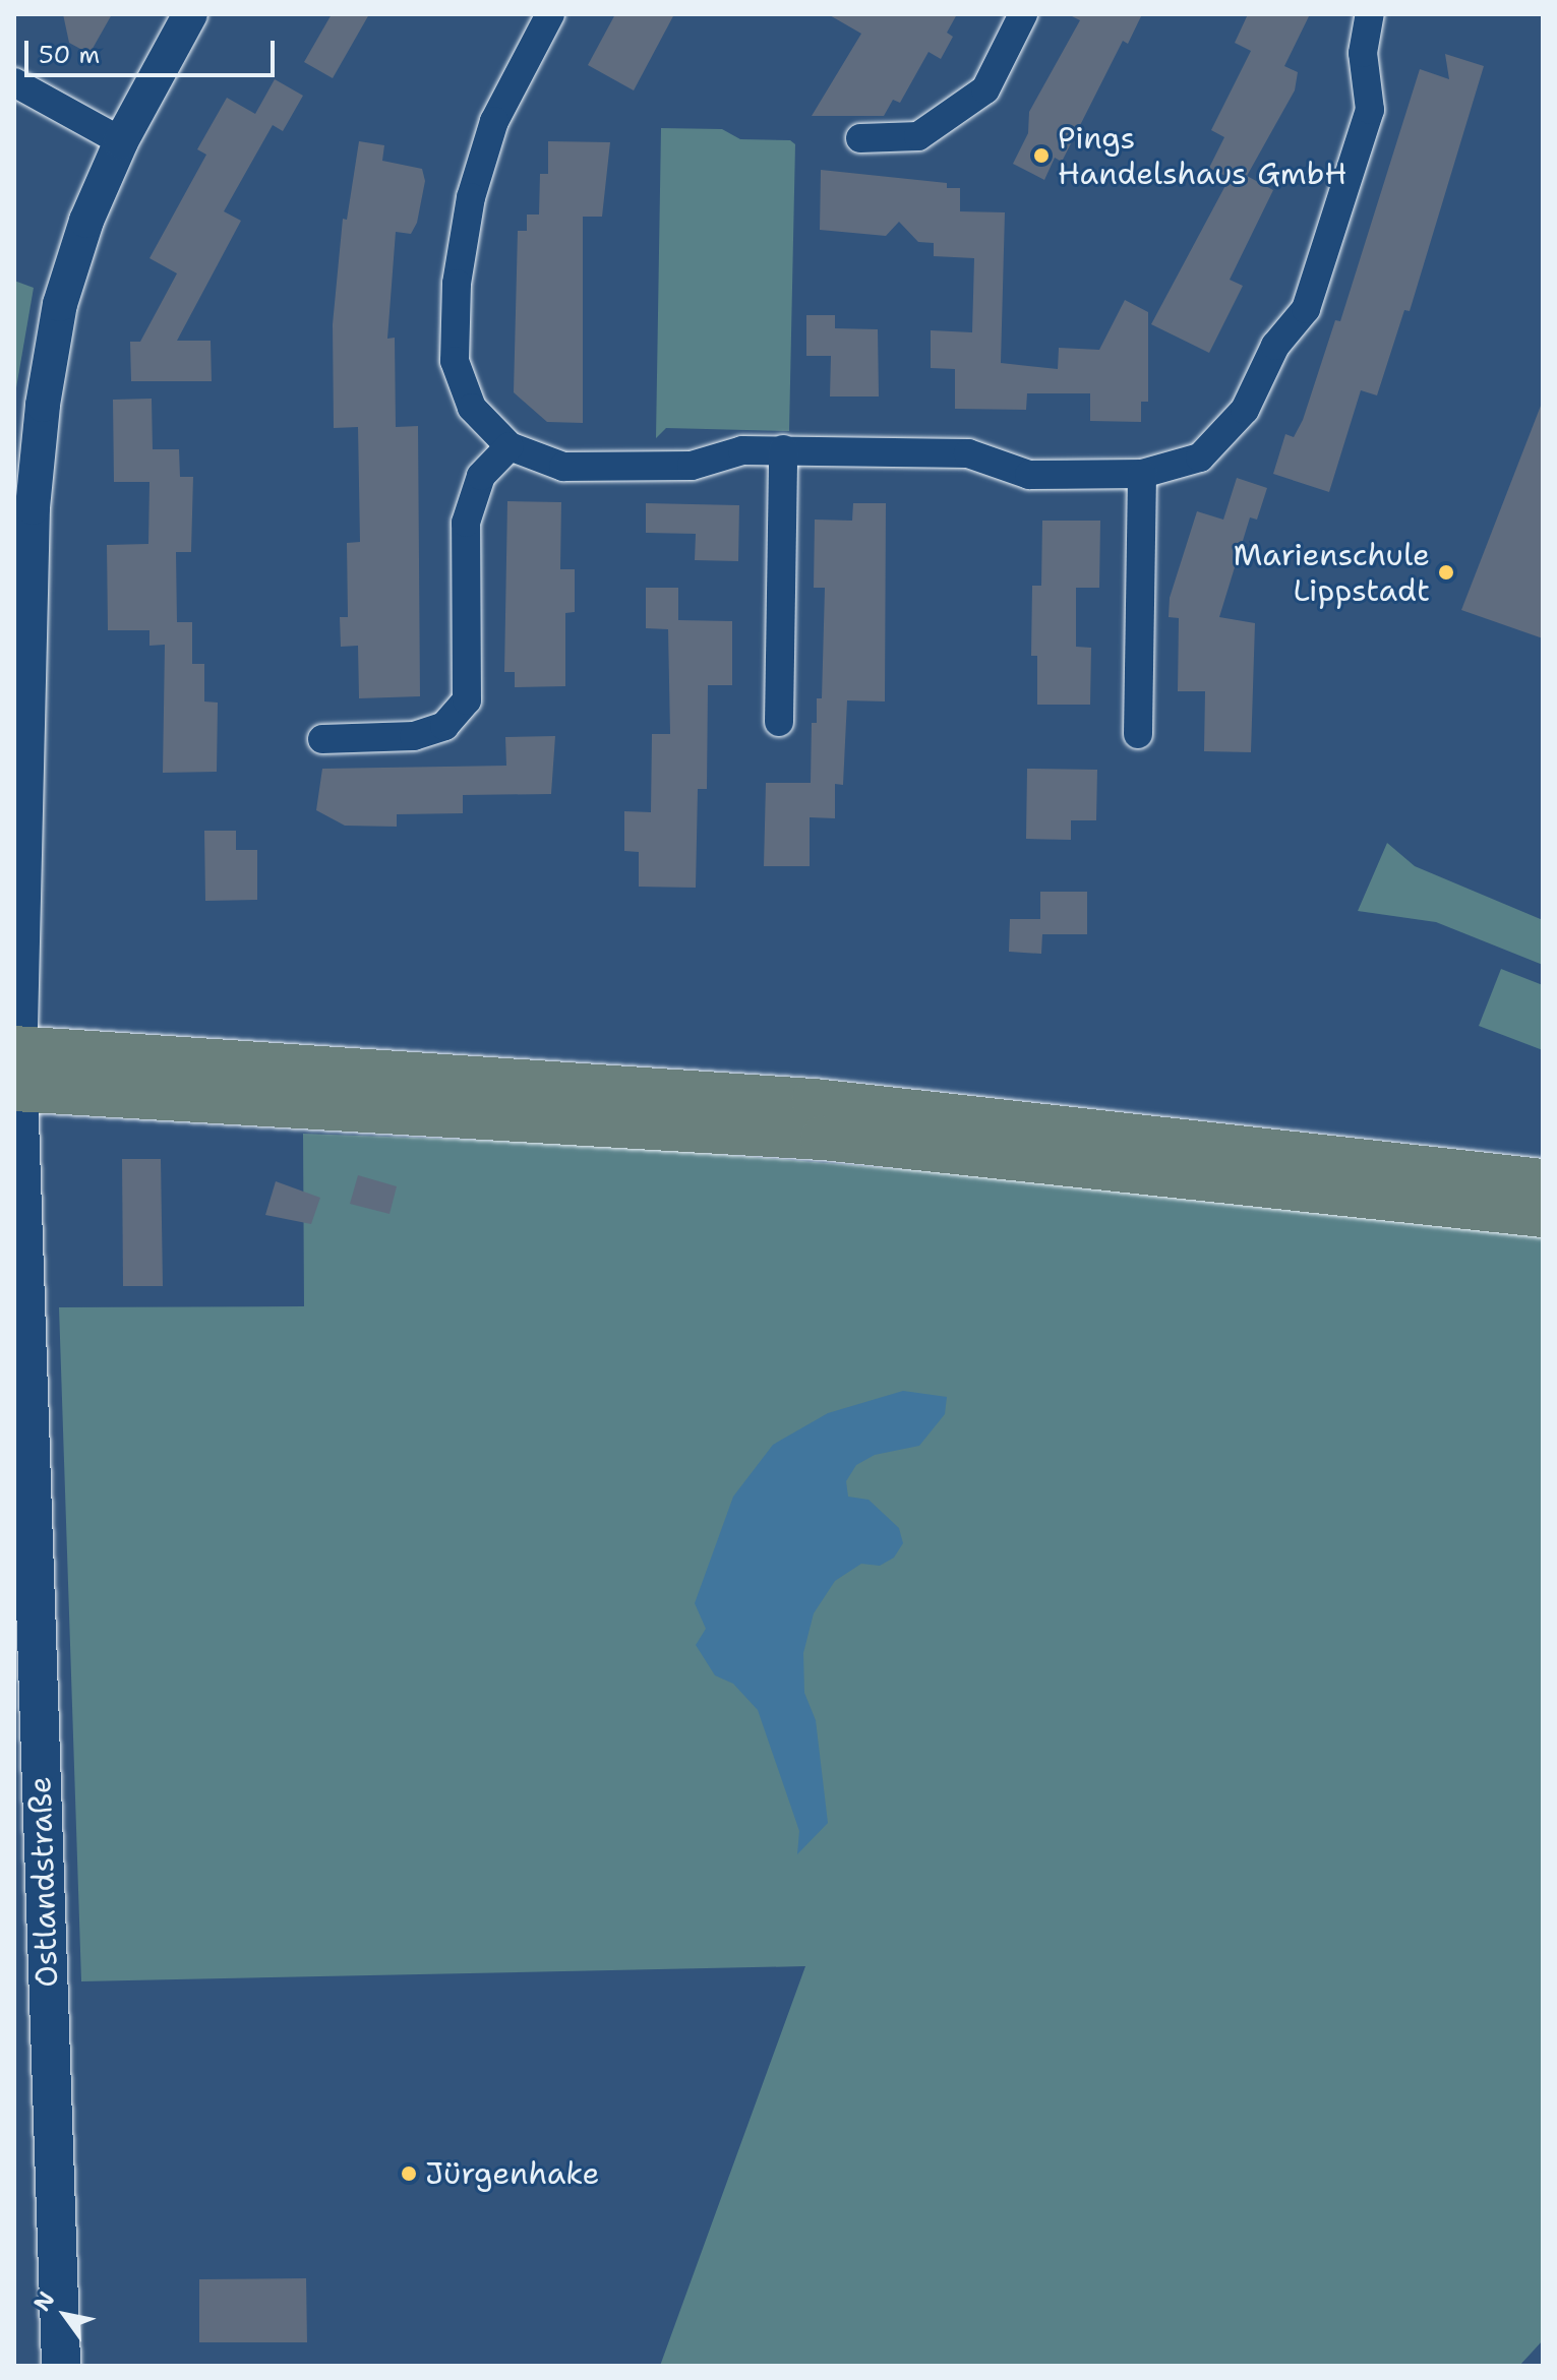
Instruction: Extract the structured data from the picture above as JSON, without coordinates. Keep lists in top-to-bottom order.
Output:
{
  "streets": {
    "main road": ["Ostlandstraße"]
  },
  "places": ["Pings Handelshaus GmbH", "Marienschule Lippstadt", "Jürgenhake"],
  "scale_bar": "50 m",
  "north": "top left"
}
